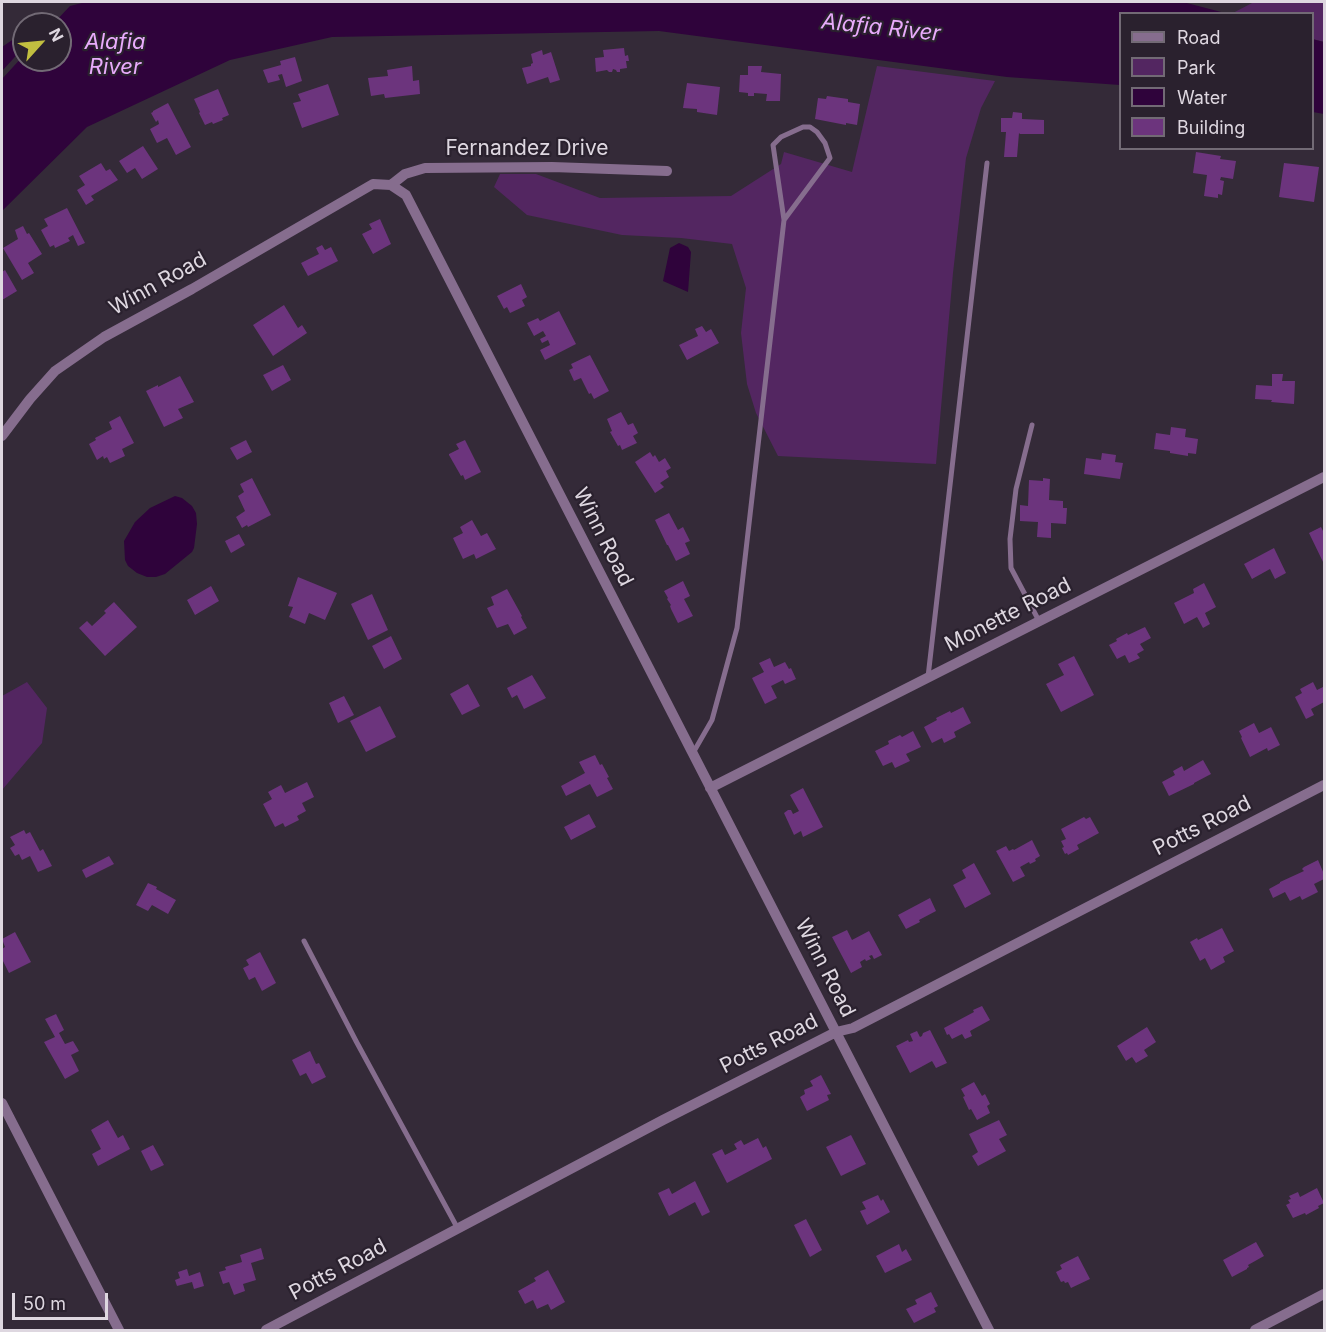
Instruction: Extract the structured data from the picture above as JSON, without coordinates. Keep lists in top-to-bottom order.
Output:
{
  "streets": {
    "street": [
      "Fernandez Drive",
      "Winn Road",
      "Monette Road",
      "Potts Road"
    ]
  },
  "crossings": [
    ["Fernandez Drive", "Winn Road"],
    ["Winn Road", "Monette Road"],
    ["Winn Road", "Potts Road"]
  ],
  "water": ["Alafia River"],
  "legend": [
    "Road",
    "Park",
    "Water",
    "Building"
  ],
  "scale_bar": "50 m",
  "north": "top right"
}
